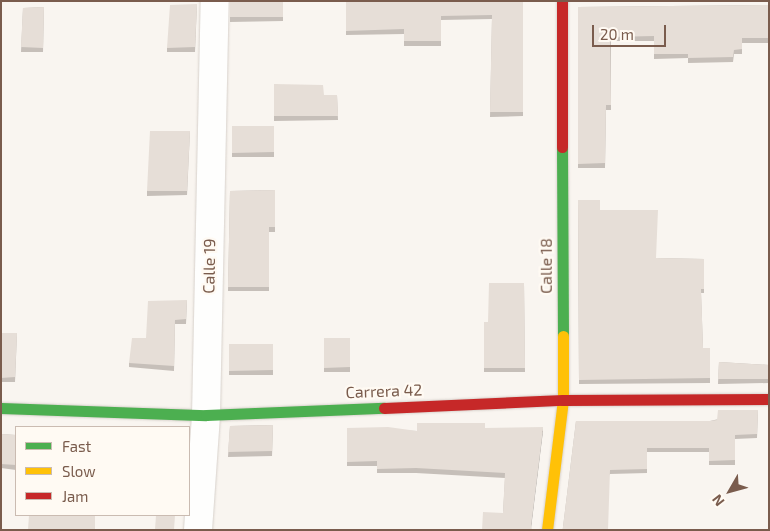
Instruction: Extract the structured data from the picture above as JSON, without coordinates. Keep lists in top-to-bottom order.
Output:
{
  "streets": {
    "street": ["Calle 19", "Calle 18", "Carrera 42"]
  },
  "crossings": [
    ["Calle 19", "Carrera 42"],
    ["Calle 18", "Carrera 42"]
  ],
  "legend": ["Fast", "Slow", "Jam"],
  "scale_bar": "20 m",
  "north": "bottom left"
}
